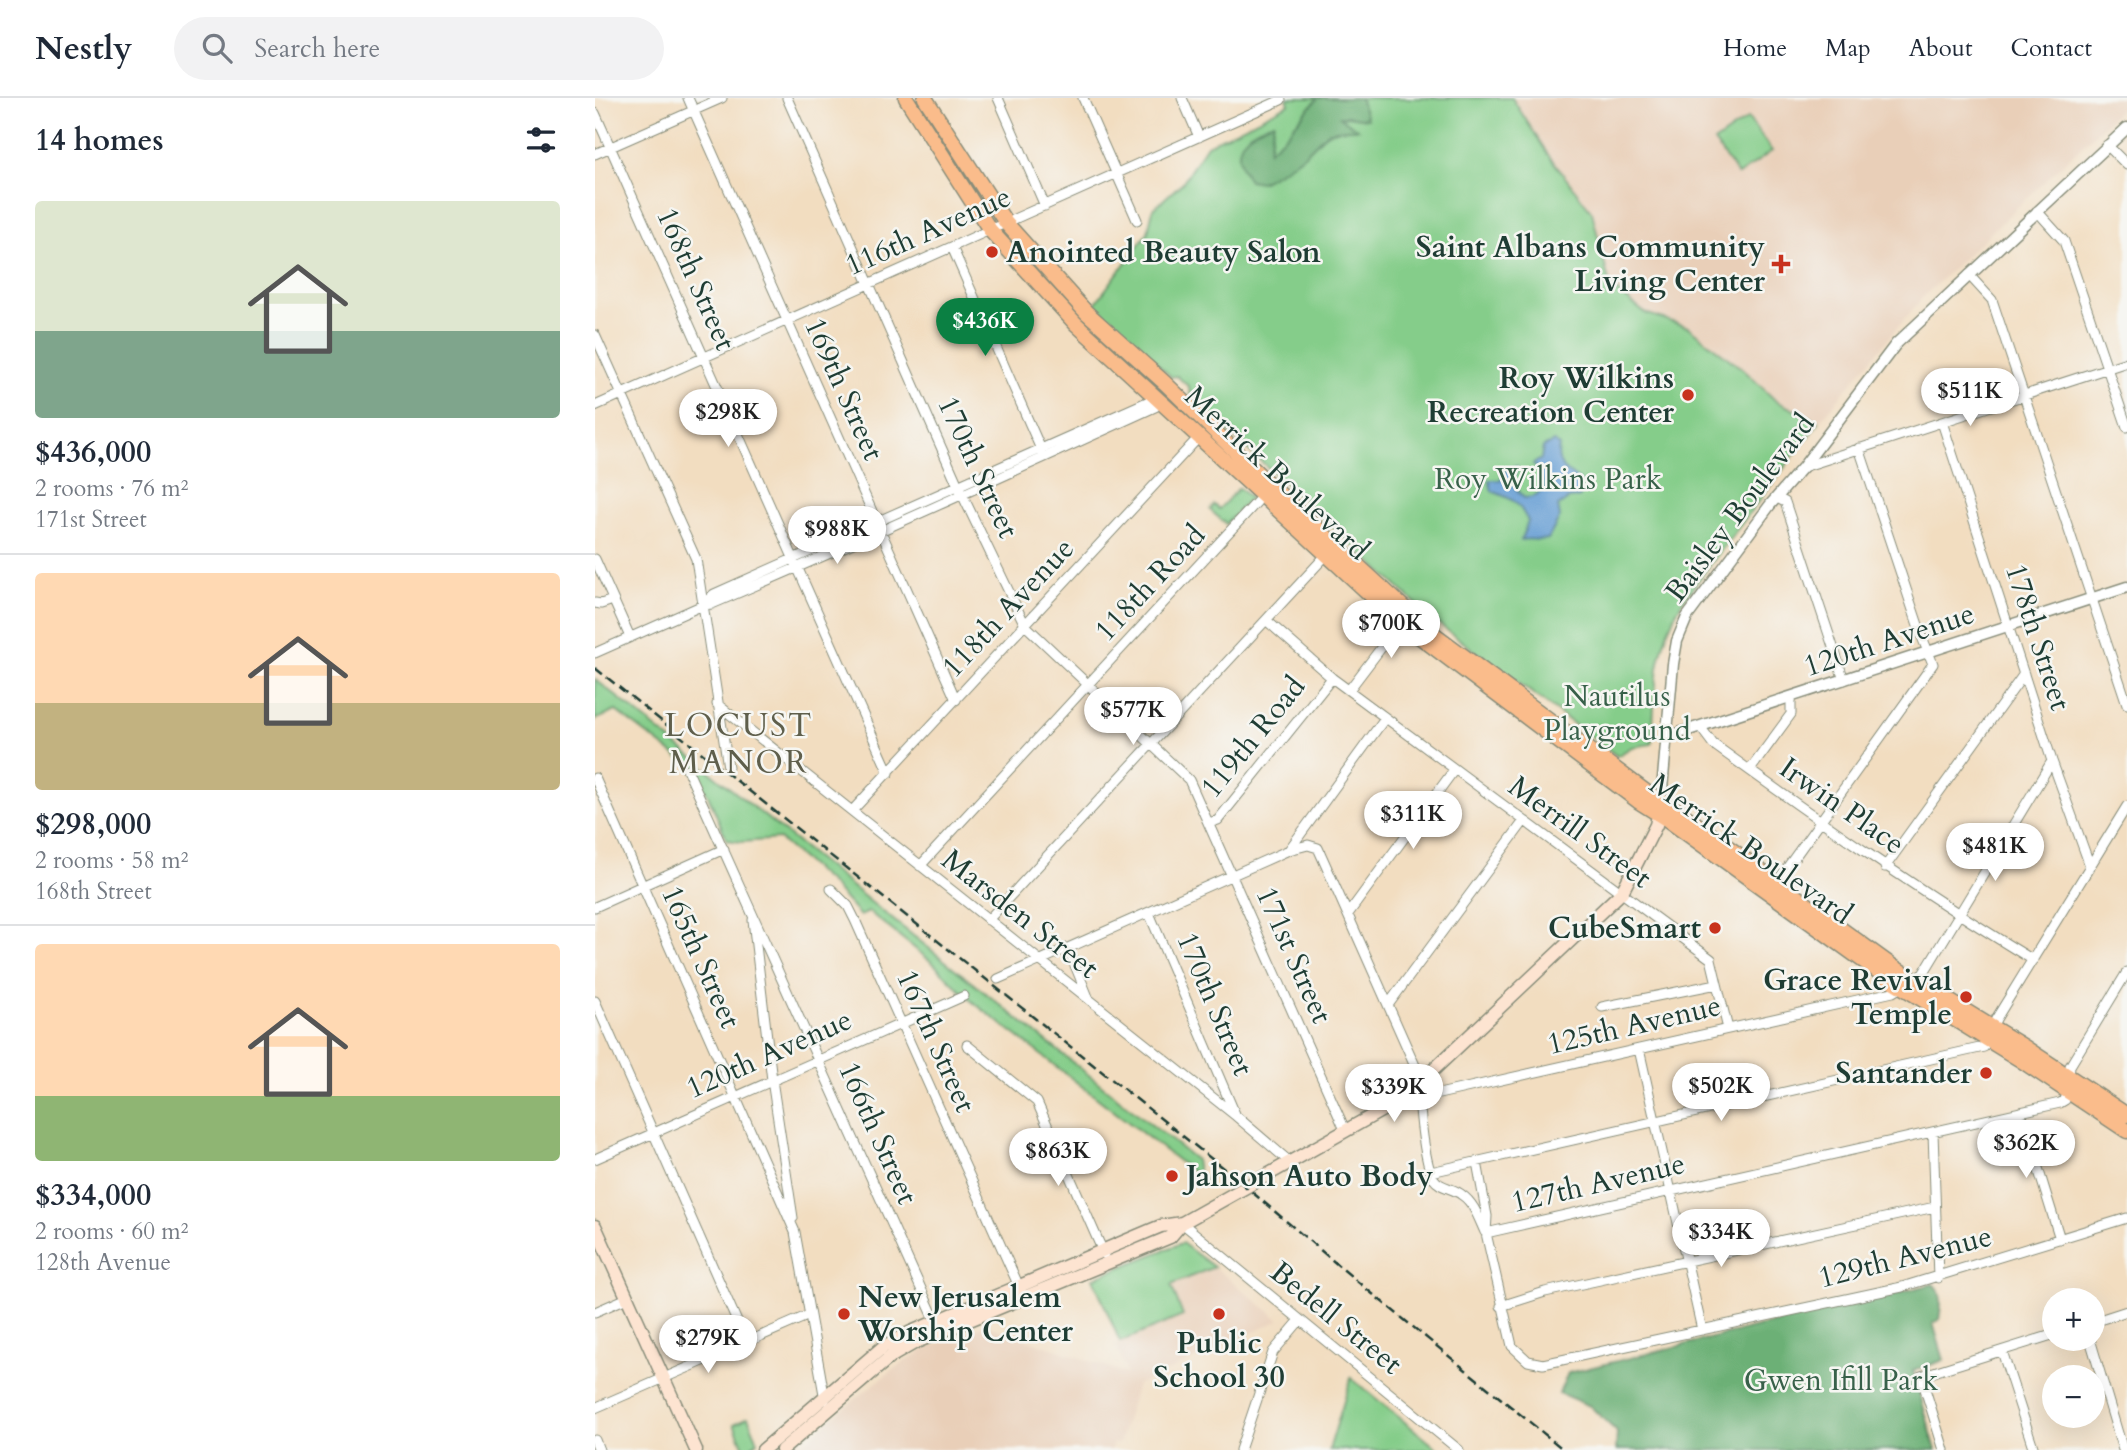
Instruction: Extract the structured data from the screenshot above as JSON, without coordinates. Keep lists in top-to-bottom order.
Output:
{
  "streets": {
    "main road": ["Merrick Boulevard", "Baisley Boulevard"],
    "street": [
      "116th Avenue",
      "168th Street",
      "169th Street",
      "170th Street",
      "118th Road",
      "118th Avenue",
      "178th Street",
      "120th Avenue",
      "119th Road",
      "Irwin Place",
      "Merrill Street",
      "Marsden Street",
      "171st Street",
      "165th Street",
      "125th Avenue",
      "167th Street",
      "166th Street",
      "127th Avenue",
      "129th Avenue",
      "Bedell Street"
    ]
  },
  "crossings": [
    ["116th Avenue", "168th Street"],
    ["116th Avenue", "169th Street"],
    ["116th Avenue", "170th Street"],
    ["116th Avenue", "Merrick Boulevard"],
    ["168th Street", "118th Avenue"],
    ["169th Street", "118th Avenue"],
    ["170th Street", "118th Avenue"],
    ["170th Street", "Marsden Street"],
    ["170th Street", "171st Street"],
    ["Merrick Boulevard", "Baisley Boulevard"],
    ["Merrick Boulevard", "118th Road"],
    ["Merrick Boulevard", "118th Avenue"],
    ["Merrick Boulevard", "125th Avenue"],
    ["Merrick Boulevard", "127th Avenue"],
    ["Baisley Boulevard", "120th Avenue"],
    ["Baisley Boulevard", "Merrill Street"],
    ["Baisley Boulevard", "Marsden Street"],
    ["Baisley Boulevard", "171st Street"],
    ["Baisley Boulevard", "165th Street"],
    ["Baisley Boulevard", "125th Avenue"],
    ["Baisley Boulevard", "167th Street"],
    ["Baisley Boulevard", "166th Street"],
    ["Baisley Boulevard", "Bedell Street"],
    ["118th Road", "Marsden Street"],
    ["118th Road", "171st Street"],
    ["118th Avenue", "Marsden Street"],
    ["118th Avenue", "171st Street"],
    ["178th Street", "120th Avenue"],
    ["120th Avenue", "Irwin Place"],
    ["120th Avenue", "165th Street"],
    ["120th Avenue", "167th Street"],
    ["120th Avenue", "166th Street"],
    ["119th Road", "Merrill Street"],
    ["119th Road", "171st Street"],
    ["Merrill Street", "125th Avenue"]
  ],
  "districts": ["LOCUST MANOR"],
  "parks": ["Roy Wilkins Park", "Nautilus Playground", "Gwen Ifill Park"],
  "places": {
    "other": [
      "Anointed Beauty Salon",
      "Roy Wilkins Recreation Center",
      "CubeSmart",
      "Grace Revival Temple",
      "Santander",
      "Jahson Auto Body",
      "New Jerusalem Worship Center",
      "Public School 30"
    ],
    "health": ["Saint Albans Community Living Center"]
  },
  "page": {
    "header": "Nestly",
    "search": "Search here",
    "nav": [
      "Home",
      "Map",
      "About",
      "Contact"
    ],
    "heading": "14 homes",
    "list": [
      {
        "name": "$436,000",
        "note": "2 rooms · 76 m² · 171st Street"
      },
      {
        "name": "$298,000",
        "note": "2 rooms · 58 m² · 168th Street"
      },
      {
        "name": "$334,000",
        "note": "2 rooms · 60 m² · 128th Avenue"
      }
    ],
    "price": [
      "$436K",
      "$511K",
      "$298K",
      "$988K",
      "$700K",
      "$577K",
      "$311K",
      "$481K",
      "$502K",
      "$339K",
      "$362K",
      "$863K",
      "$334K",
      "$279K"
    ],
    "map_buttons": ["+", "−"]
  }
}
